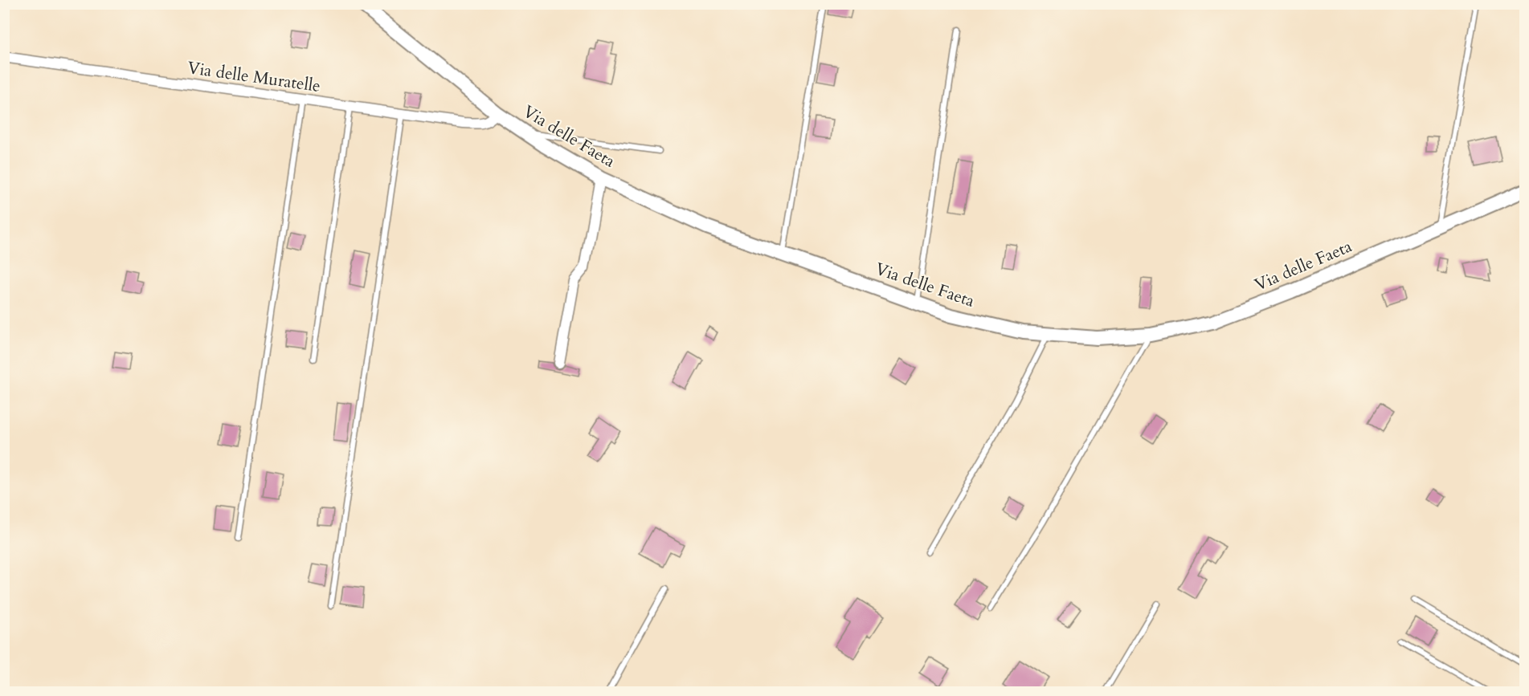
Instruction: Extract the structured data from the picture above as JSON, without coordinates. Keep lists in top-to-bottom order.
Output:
{
  "streets": {
    "street": ["Via delle Muratelle", "Via delle Faeta"]
  },
  "crossings": [
    ["Via delle Muratelle", "Via delle Faeta"]
  ]
}
